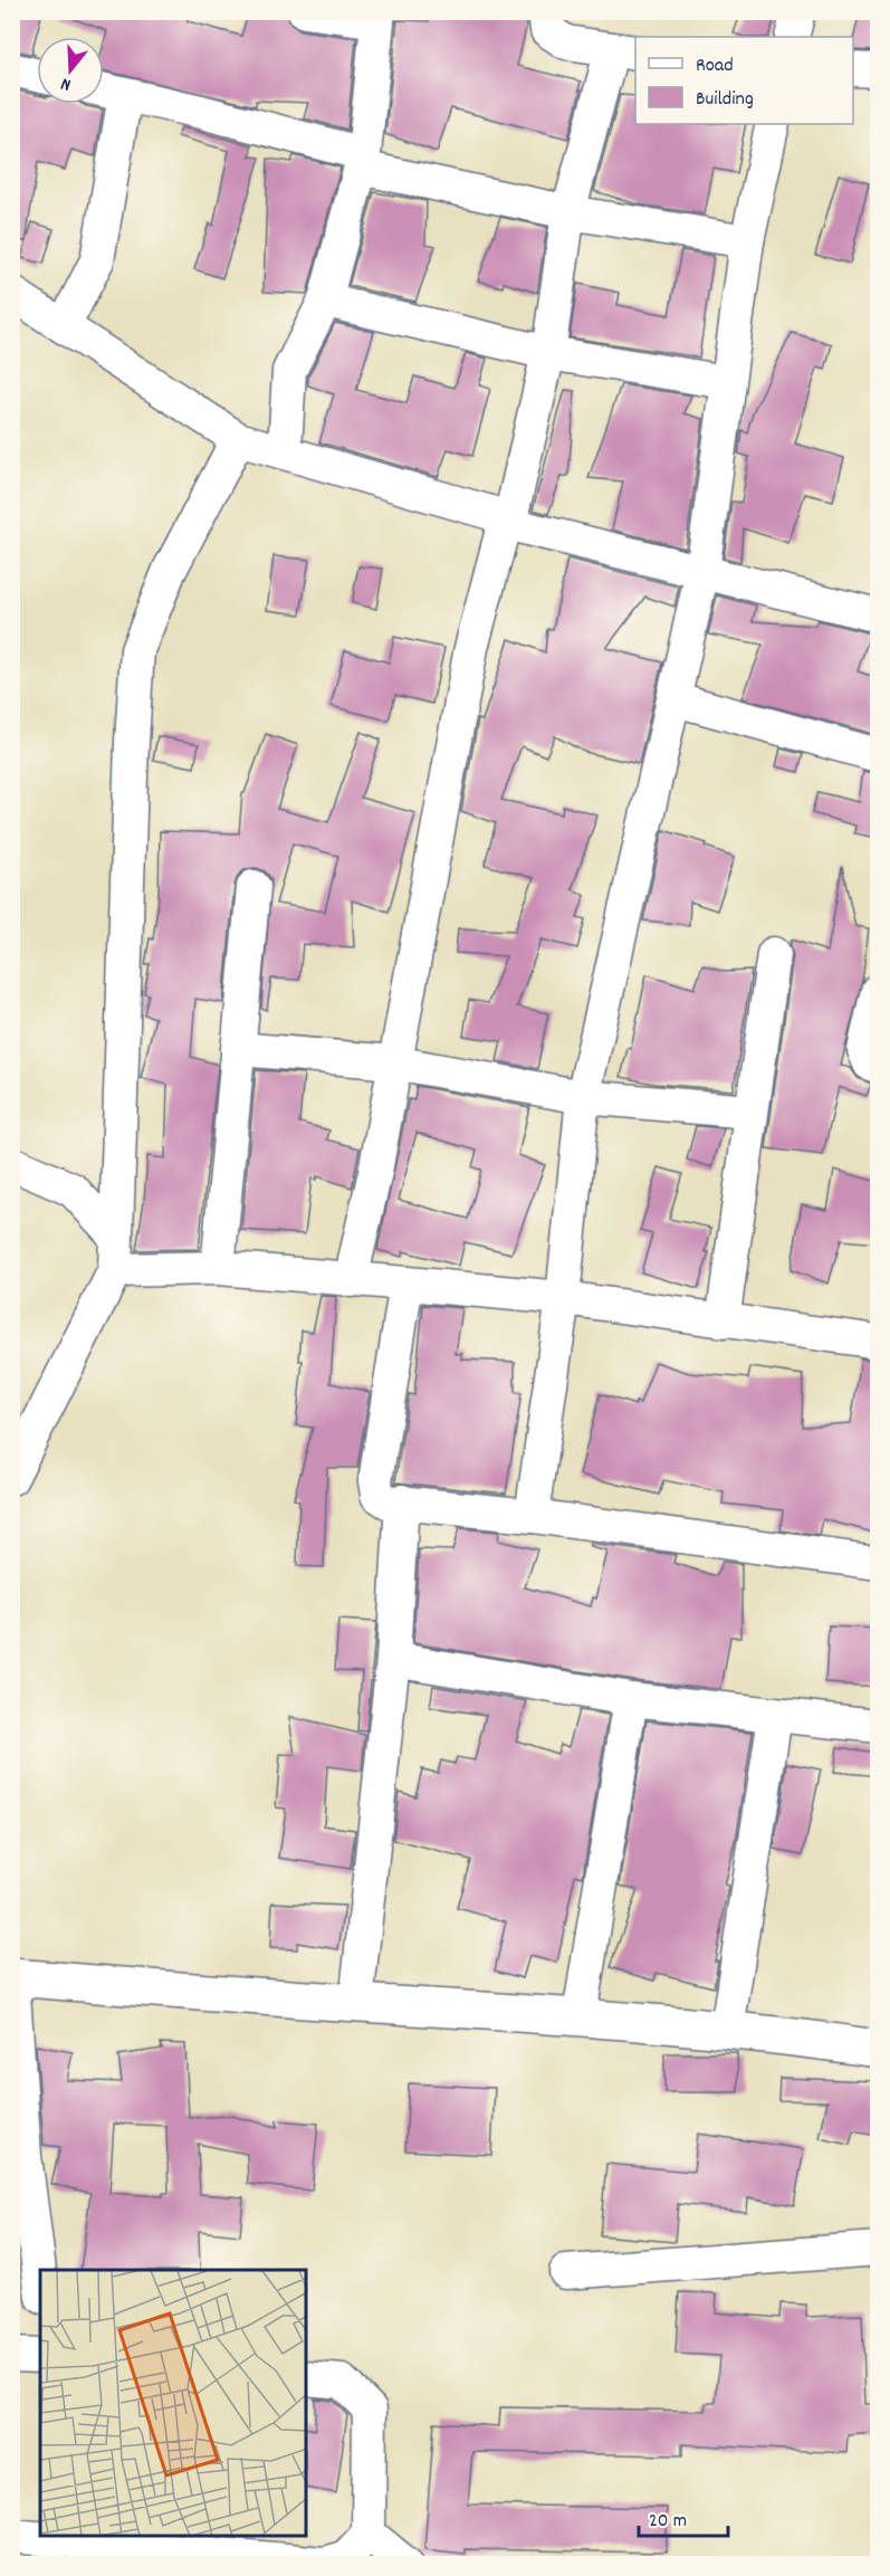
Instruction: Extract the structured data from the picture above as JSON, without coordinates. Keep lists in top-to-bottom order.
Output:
{
  "legend": ["Road", "Building"],
  "scale_bar": "20 m",
  "north": "bottom"
}
